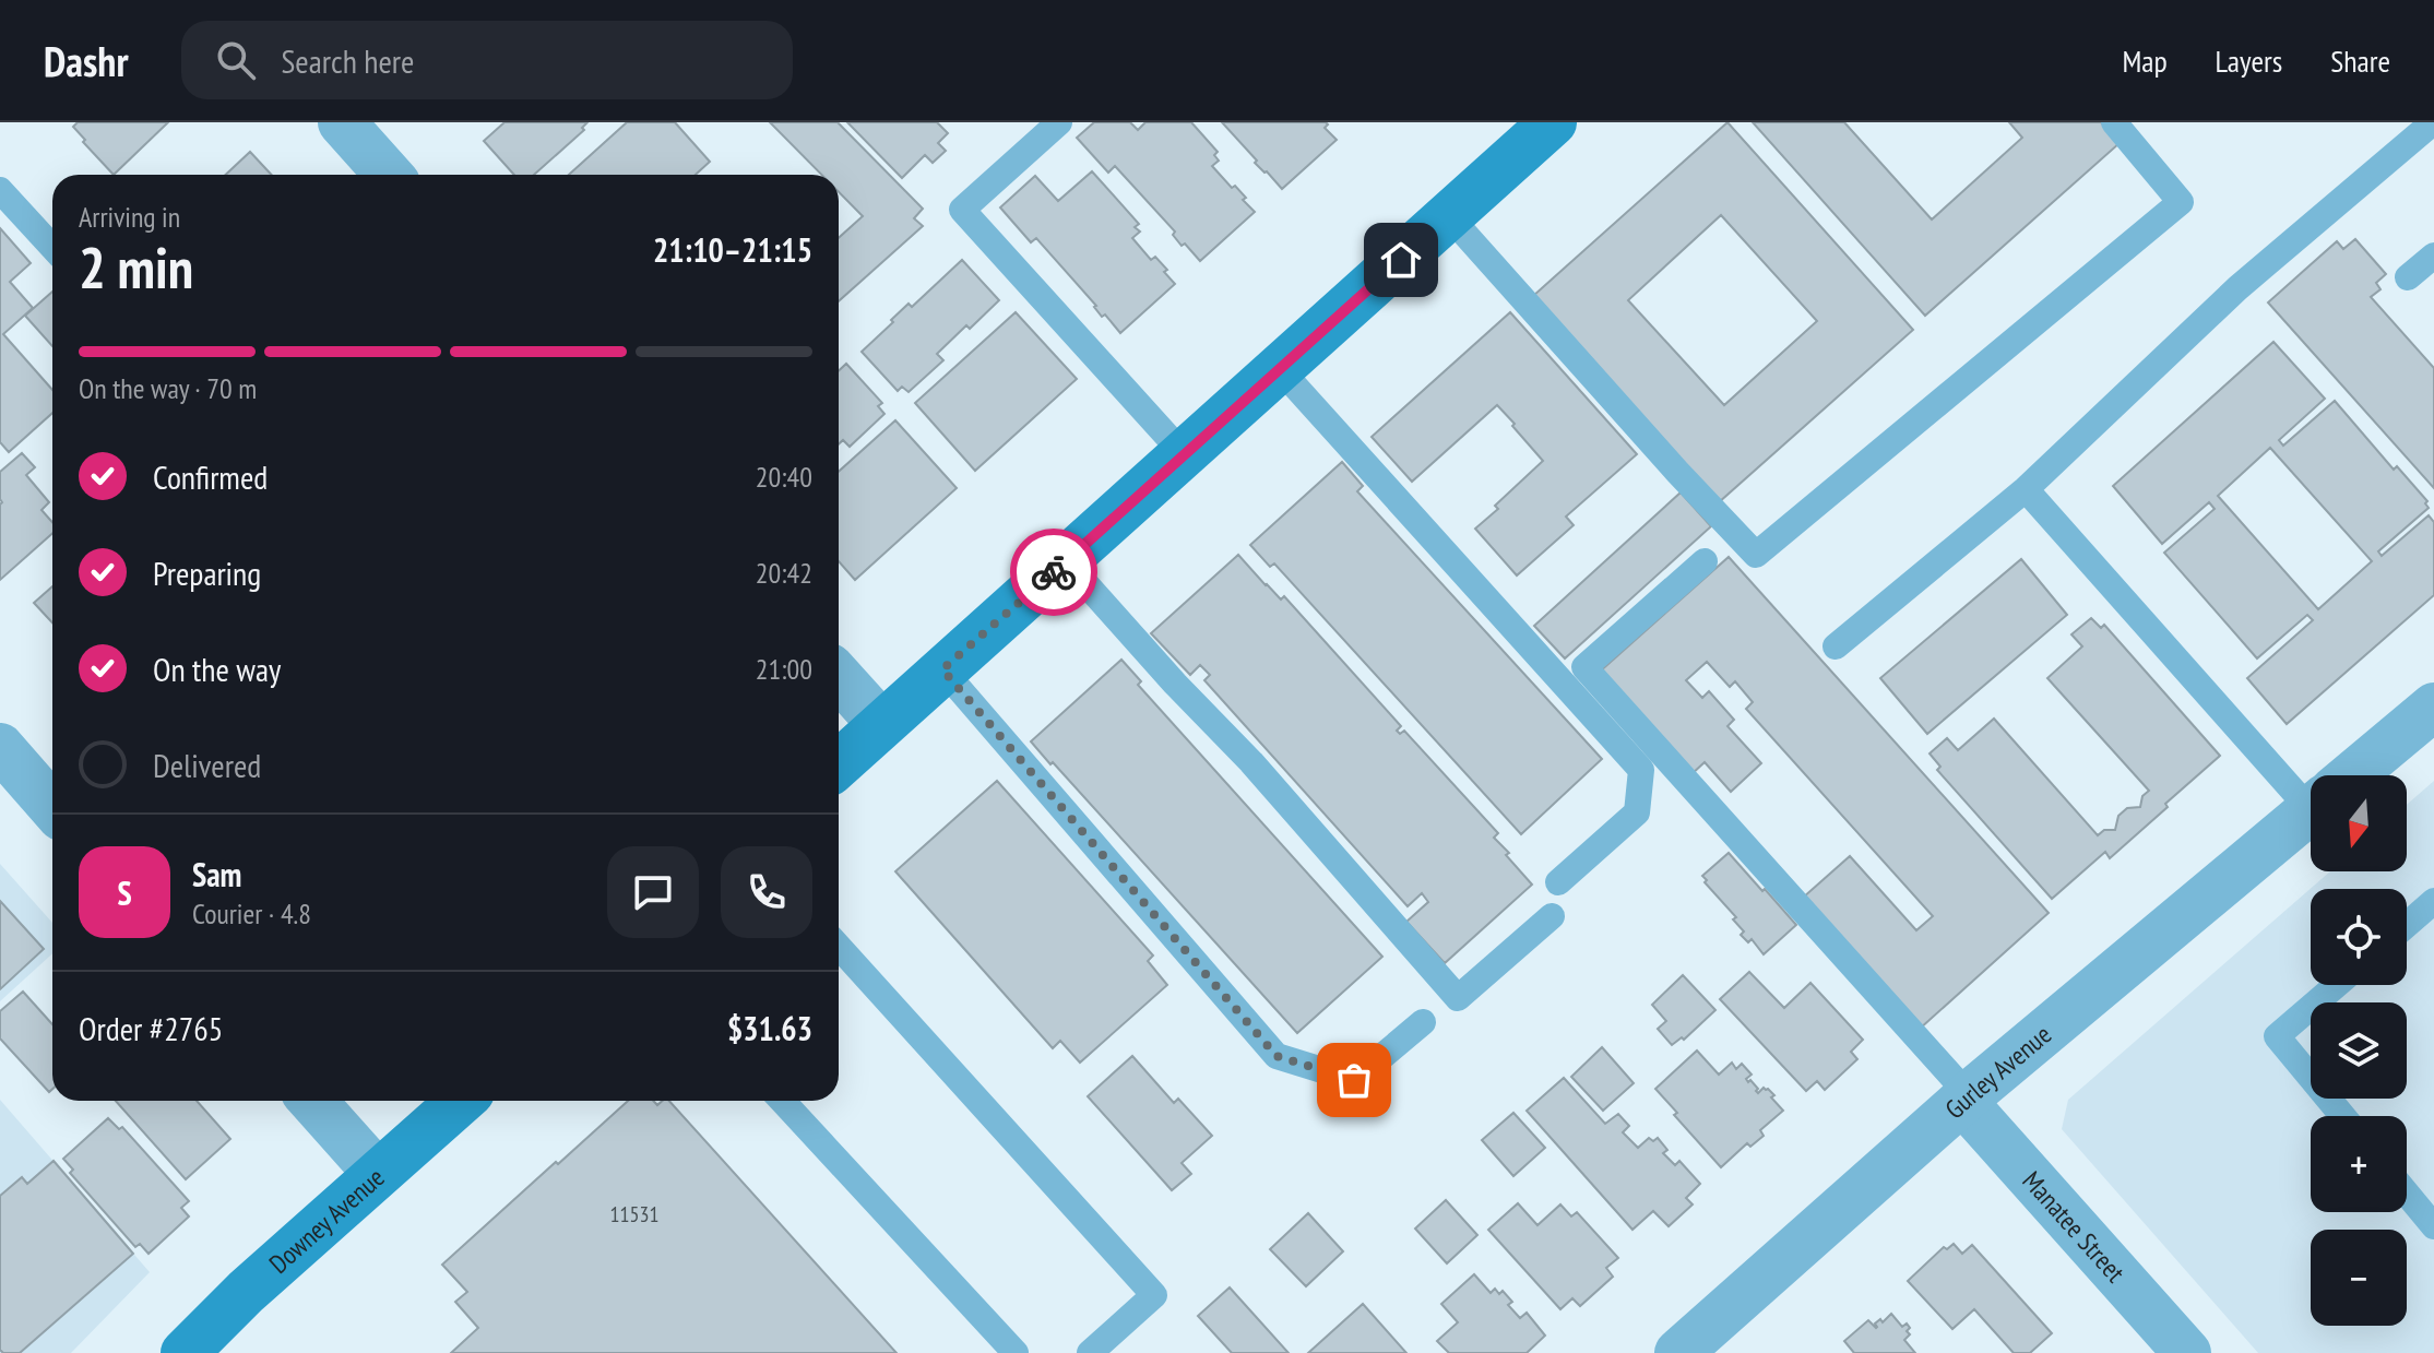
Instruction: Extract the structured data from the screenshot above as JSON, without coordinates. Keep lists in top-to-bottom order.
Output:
{
  "streets": {
    "main road": ["Downey Avenue"],
    "street": ["Gurley Avenue", "Manatee Street"]
  },
  "crossings": [
    ["Gurley Avenue", "Manatee Street"]
  ],
  "house_numbers": ["11531"],
  "north": "bottom",
  "page": {
    "header": "Dashr",
    "search": "Search here",
    "nav": ["Map", "Layers", "Share"],
    "heading": ["2 min", "Arriving in", "21:10–21:15"],
    "panel": [
      "Sam",
      "Courier · 4.8",
      "Order #2765",
      "$31.63"
    ],
    "bar": "On the way · 70 m",
    "list": [
      ["Confirmed", "20:40"],
      ["Preparing", "20:42"],
      ["On the way", "21:00"],
      "Delivered"
    ],
    "map_buttons": ["+", "−"],
    "round": "S"
  }
}
